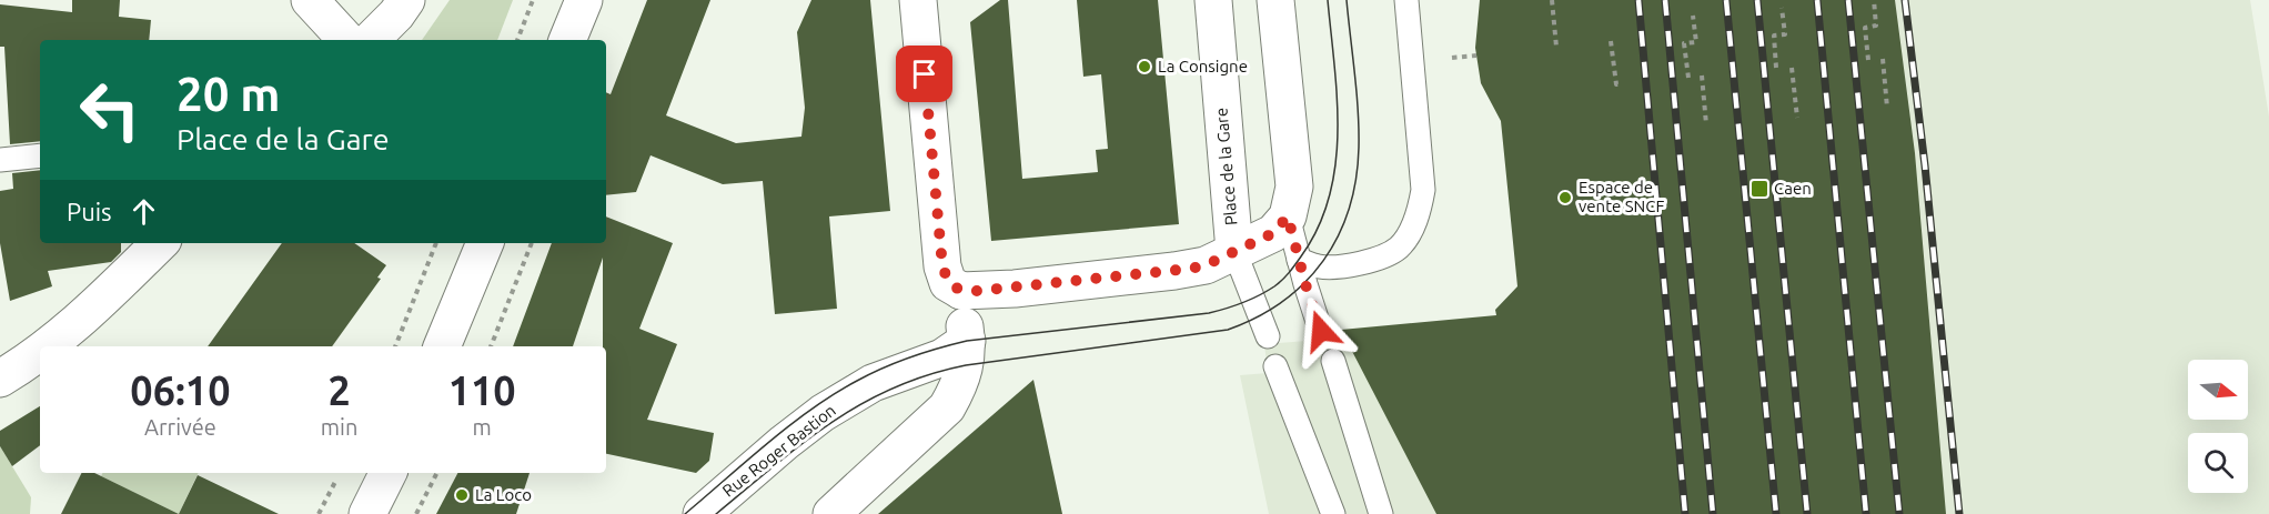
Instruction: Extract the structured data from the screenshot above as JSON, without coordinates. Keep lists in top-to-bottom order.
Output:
{
  "streets": {
    "street": ["Place de la Gare", "Rue Roger Bastion"]
  },
  "places": {
    "other": ["La Consigne", "Espace de vente SNCF", "La Loco"],
    "transit": ["Caen"]
  },
  "north": "right",
  "page": {
    "turn": ["20 m", "Place de la Gare"],
    "then": "Puis",
    "eta": [
      "06:10",
      "Arrivée",
      "2",
      "min",
      "110",
      "m"
    ]
  }
}
